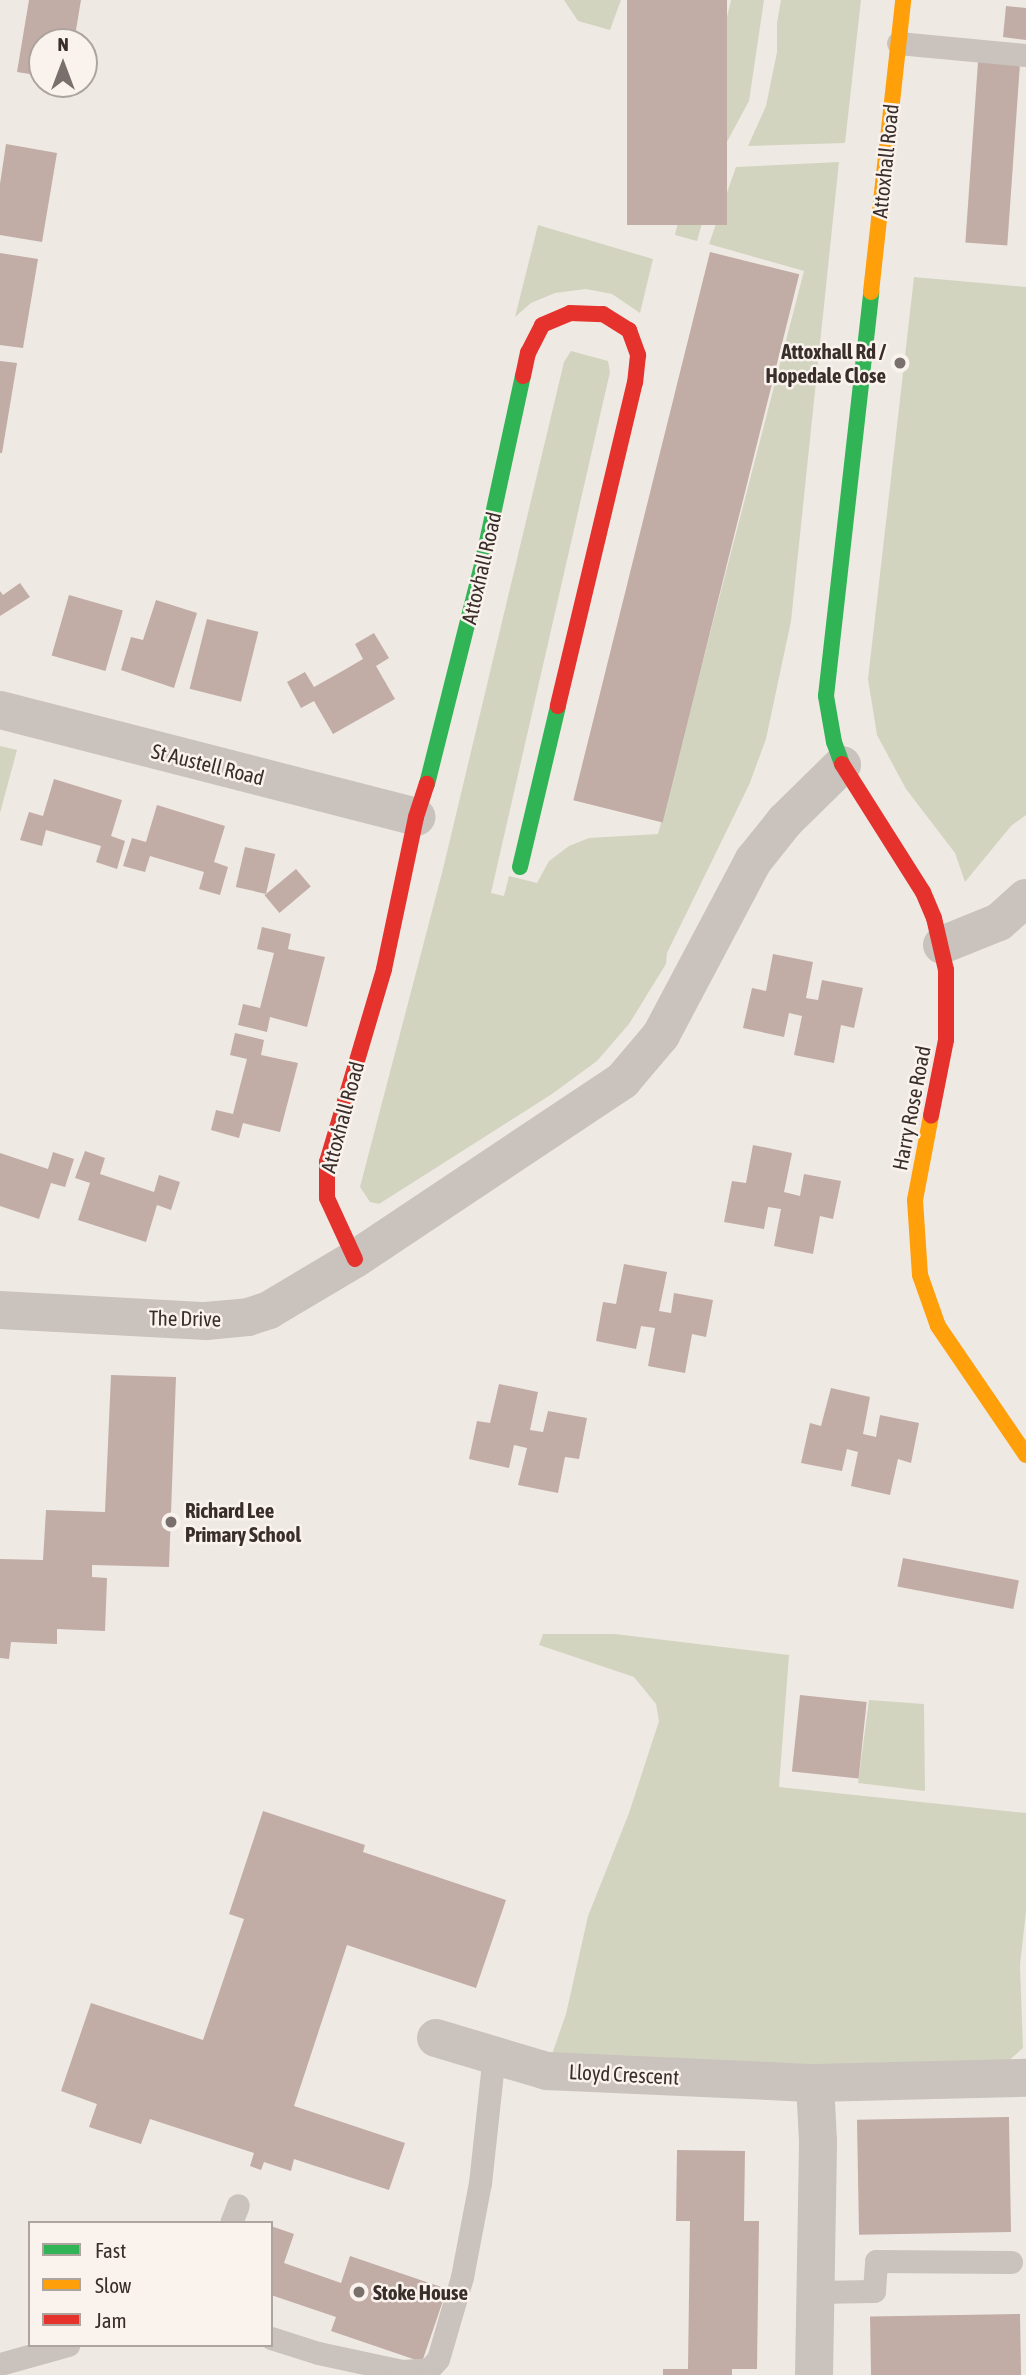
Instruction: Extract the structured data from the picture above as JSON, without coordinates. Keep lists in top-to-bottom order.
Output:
{
  "streets": {
    "street": [
      "Attoxhall Road",
      "St Austell Road",
      "Harry Rose Road",
      "The Drive",
      "Lloyd Crescent"
    ]
  },
  "crossings": [
    ["Attoxhall Road", "St Austell Road"],
    ["Attoxhall Road", "Harry Rose Road"],
    ["Attoxhall Road", "The Drive"]
  ],
  "places": ["Attoxhall Rd / Hopedale Close", "Richard Lee Primary School", "Stoke House"],
  "legend": ["Fast", "Slow", "Jam"],
  "north": "top"
}
